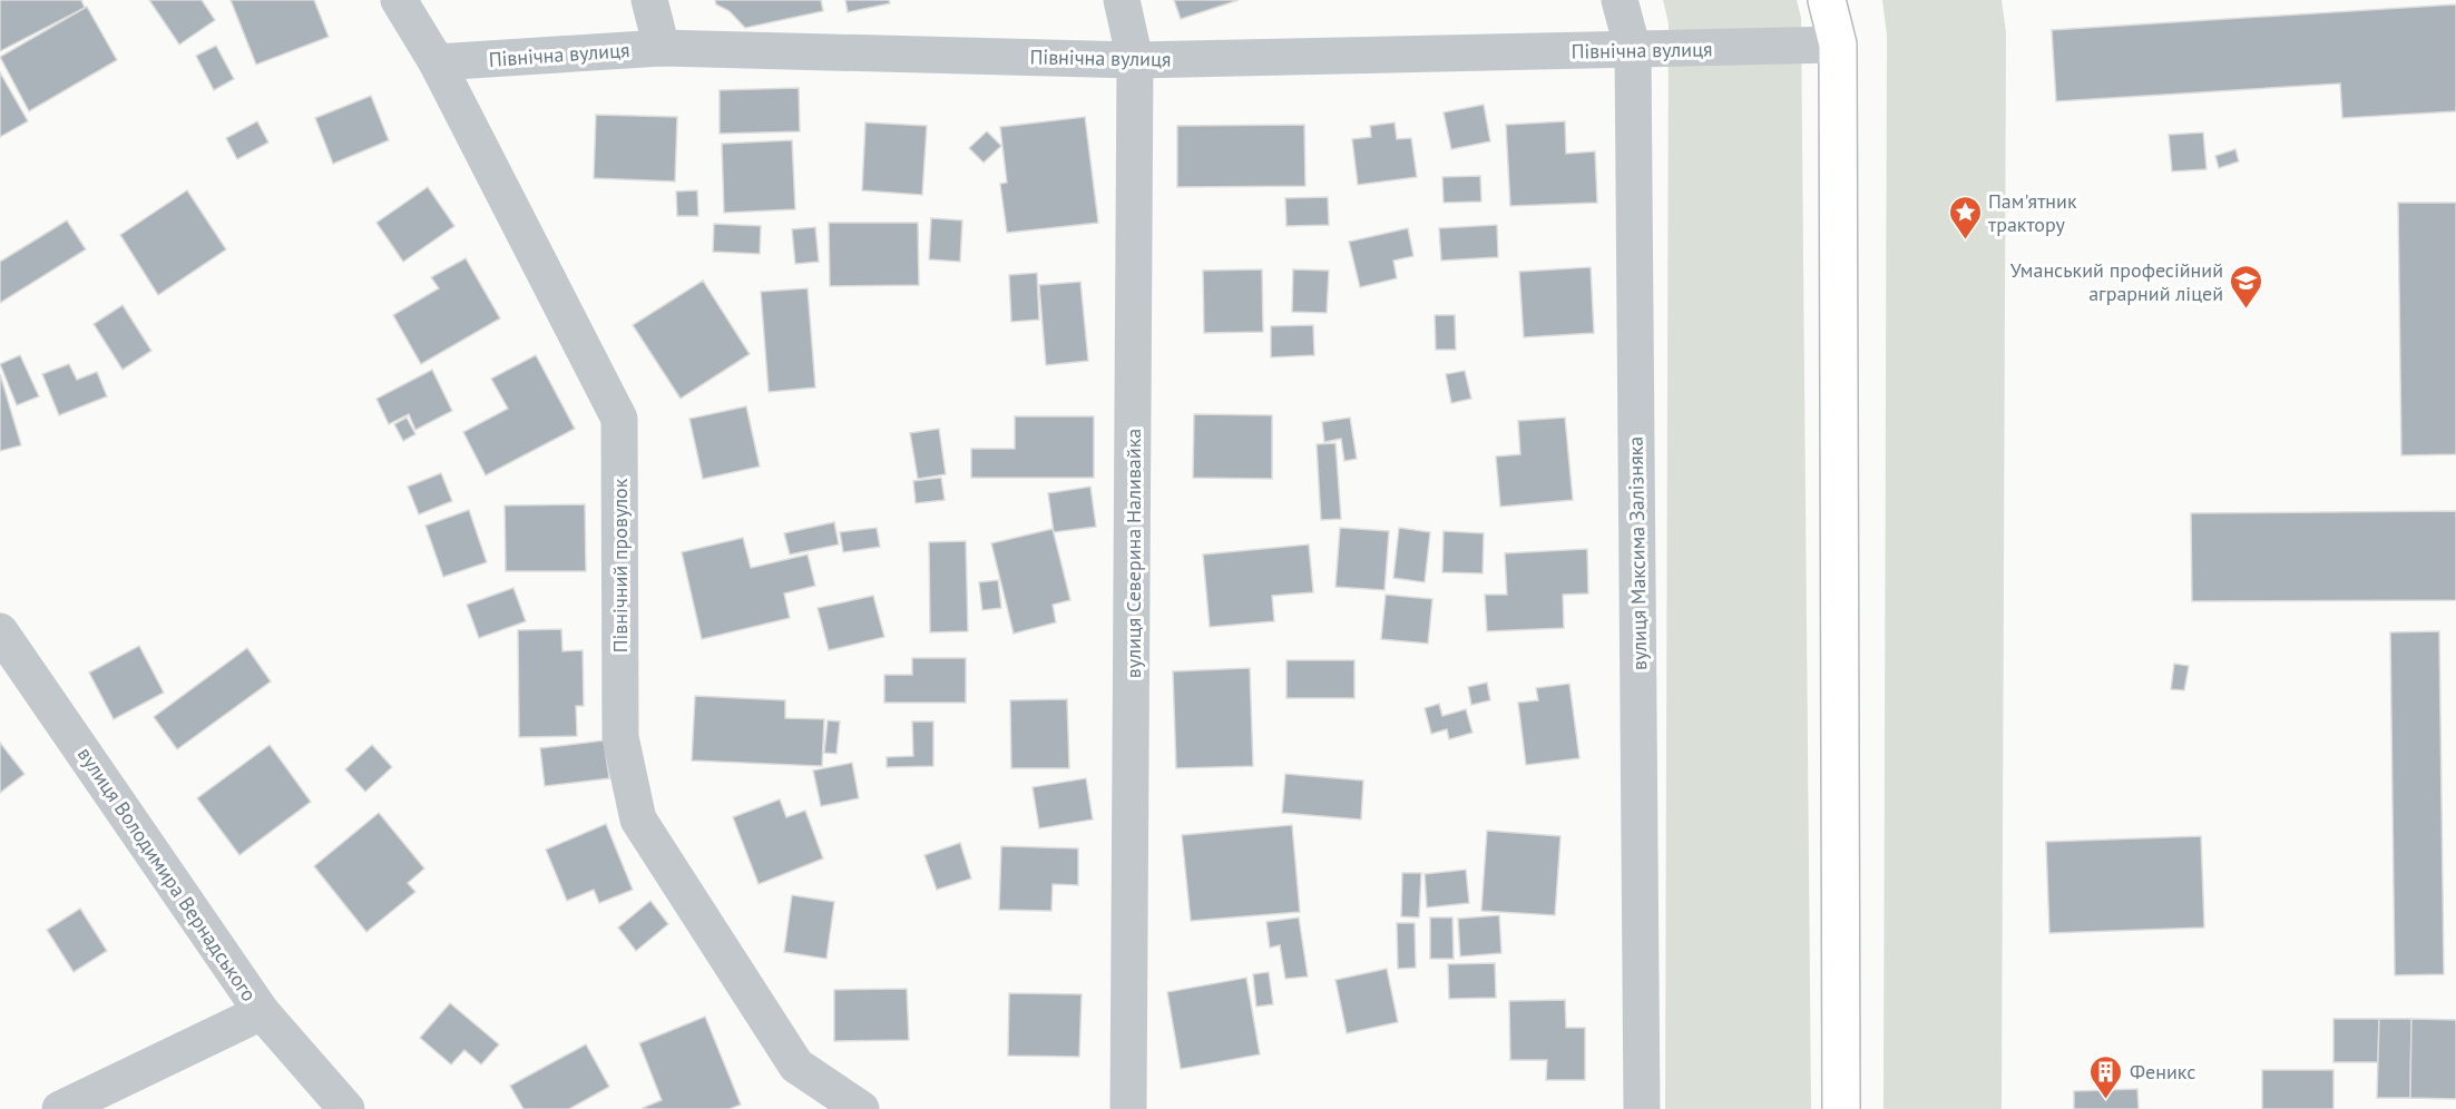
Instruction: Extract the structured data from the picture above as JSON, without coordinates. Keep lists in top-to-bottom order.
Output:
{
  "streets": {
    "street": [
      "Північна вулиця",
      "вулиця Северина Наливайка",
      "вулиця Максима Залізняка",
      "Північний провулок",
      "вулиця Володимира Вернадського"
    ]
  },
  "crossings": [
    ["Північна вулиця", "вулиця Северина Наливайка"],
    ["Північна вулиця", "вулиця Максима Залізняка"],
    ["Північна вулиця", "Північний провулок"]
  ],
  "places": {
    "place": ["Пам'ятник трактору"],
    "school or university": ["Уманський професійний аграрний ліцей"],
    "building": ["Феникс"]
  }
}
